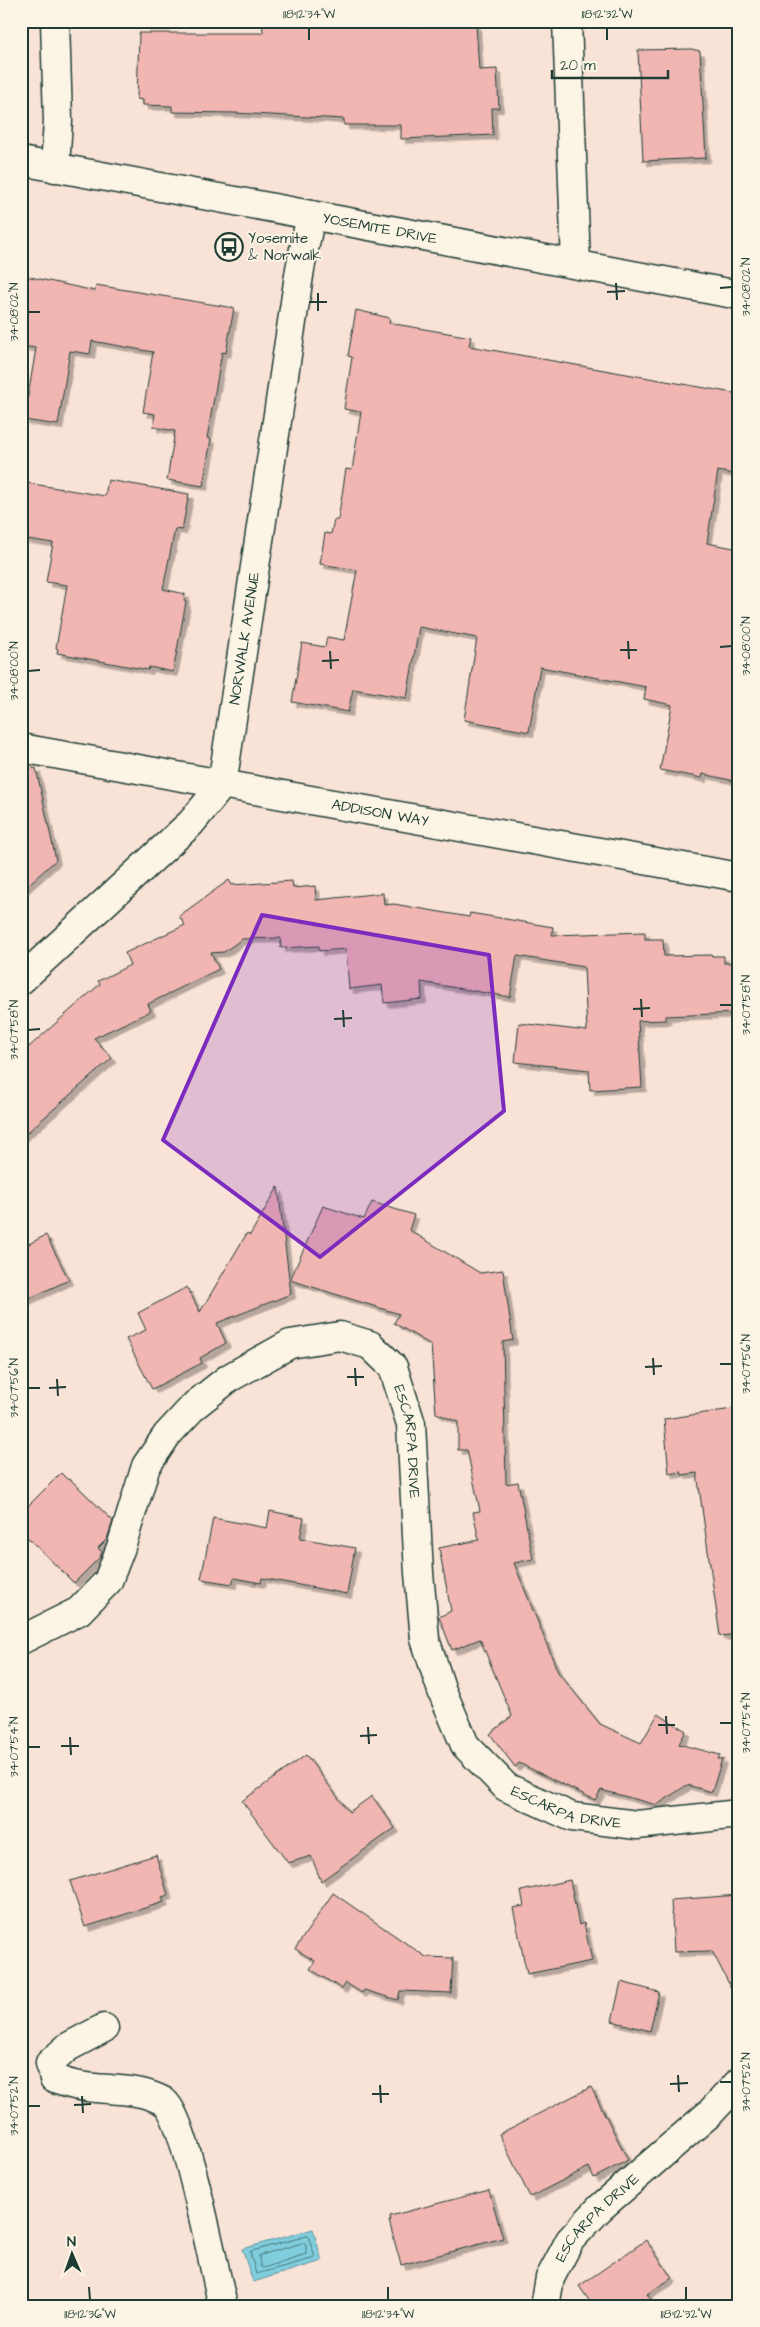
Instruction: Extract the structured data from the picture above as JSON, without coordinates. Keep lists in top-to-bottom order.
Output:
{
  "streets": {
    "street": [
      "YOSEMITE DRIVE",
      "NORWALK AVENUE",
      "ADDISON WAY",
      "ESCARPA DRIVE"
    ]
  },
  "crossings": [
    ["YOSEMITE DRIVE", "NORWALK AVENUE"],
    ["NORWALK AVENUE", "ADDISON WAY"]
  ],
  "places": {
    "bus stop": ["Yosemite & Norwalk"]
  },
  "scale_bar": "20 m",
  "north": "top",
  "coordinates": [
    "118°12'34\"W",
    "118°12'32\"W",
    "34°08'02\"N",
    "34°08'00\"N",
    "34°07'58\"N",
    "34°07'56\"N",
    "34°07'54\"N",
    "34°07'52\"N",
    "118°12'36\"W"
  ]
}
